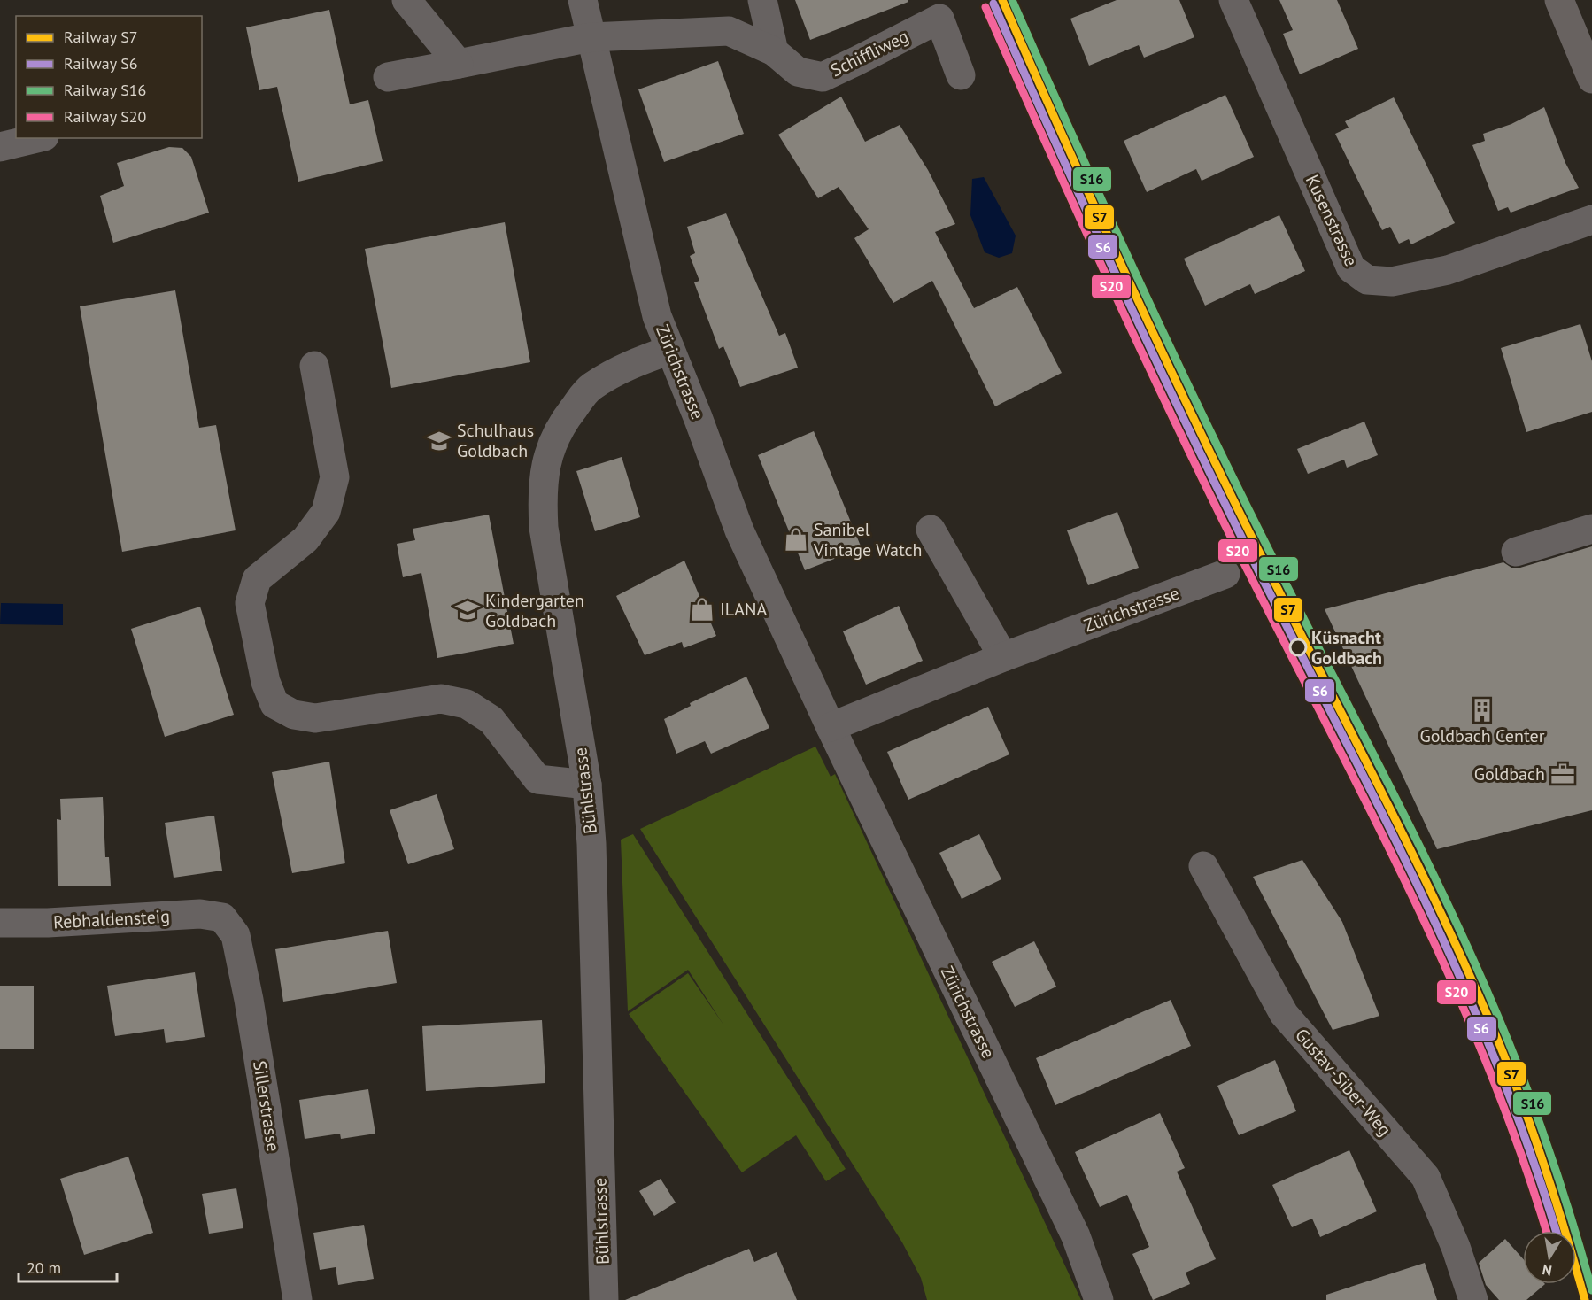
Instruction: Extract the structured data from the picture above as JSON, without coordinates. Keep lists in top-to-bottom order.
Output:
{
  "streets": {
    "street": [
      "Schiffliweg",
      "Kusenstrasse",
      "Zürichstrasse",
      "Bühlstrasse",
      "Rebhaldensteig",
      "Gustav-Siber-Weg",
      "Sillerstrasse"
    ]
  },
  "crossings": [
    ["Schiffliweg", "Zürichstrasse"],
    ["Zürichstrasse", "Bühlstrasse"],
    ["Rebhaldensteig", "Sillerstrasse"]
  ],
  "places": {
    "school or university": ["Schulhaus Goldbach", "Kindergarten Goldbach"],
    "shop": ["Sanibel Vintage Watch", "ILANA"],
    "other": ["Küsnacht Goldbach"],
    "building": ["Goldbach Center"],
    "office": ["Goldbach"]
  },
  "lines": [
    "rail line S7",
    "rail line S16",
    "rail line S6",
    "rail line S20"
  ],
  "legend": [
    "Railway S7",
    "Railway S6",
    "Railway S16",
    "Railway S20"
  ],
  "scale_bar": "20 m",
  "north": "bottom"
}
